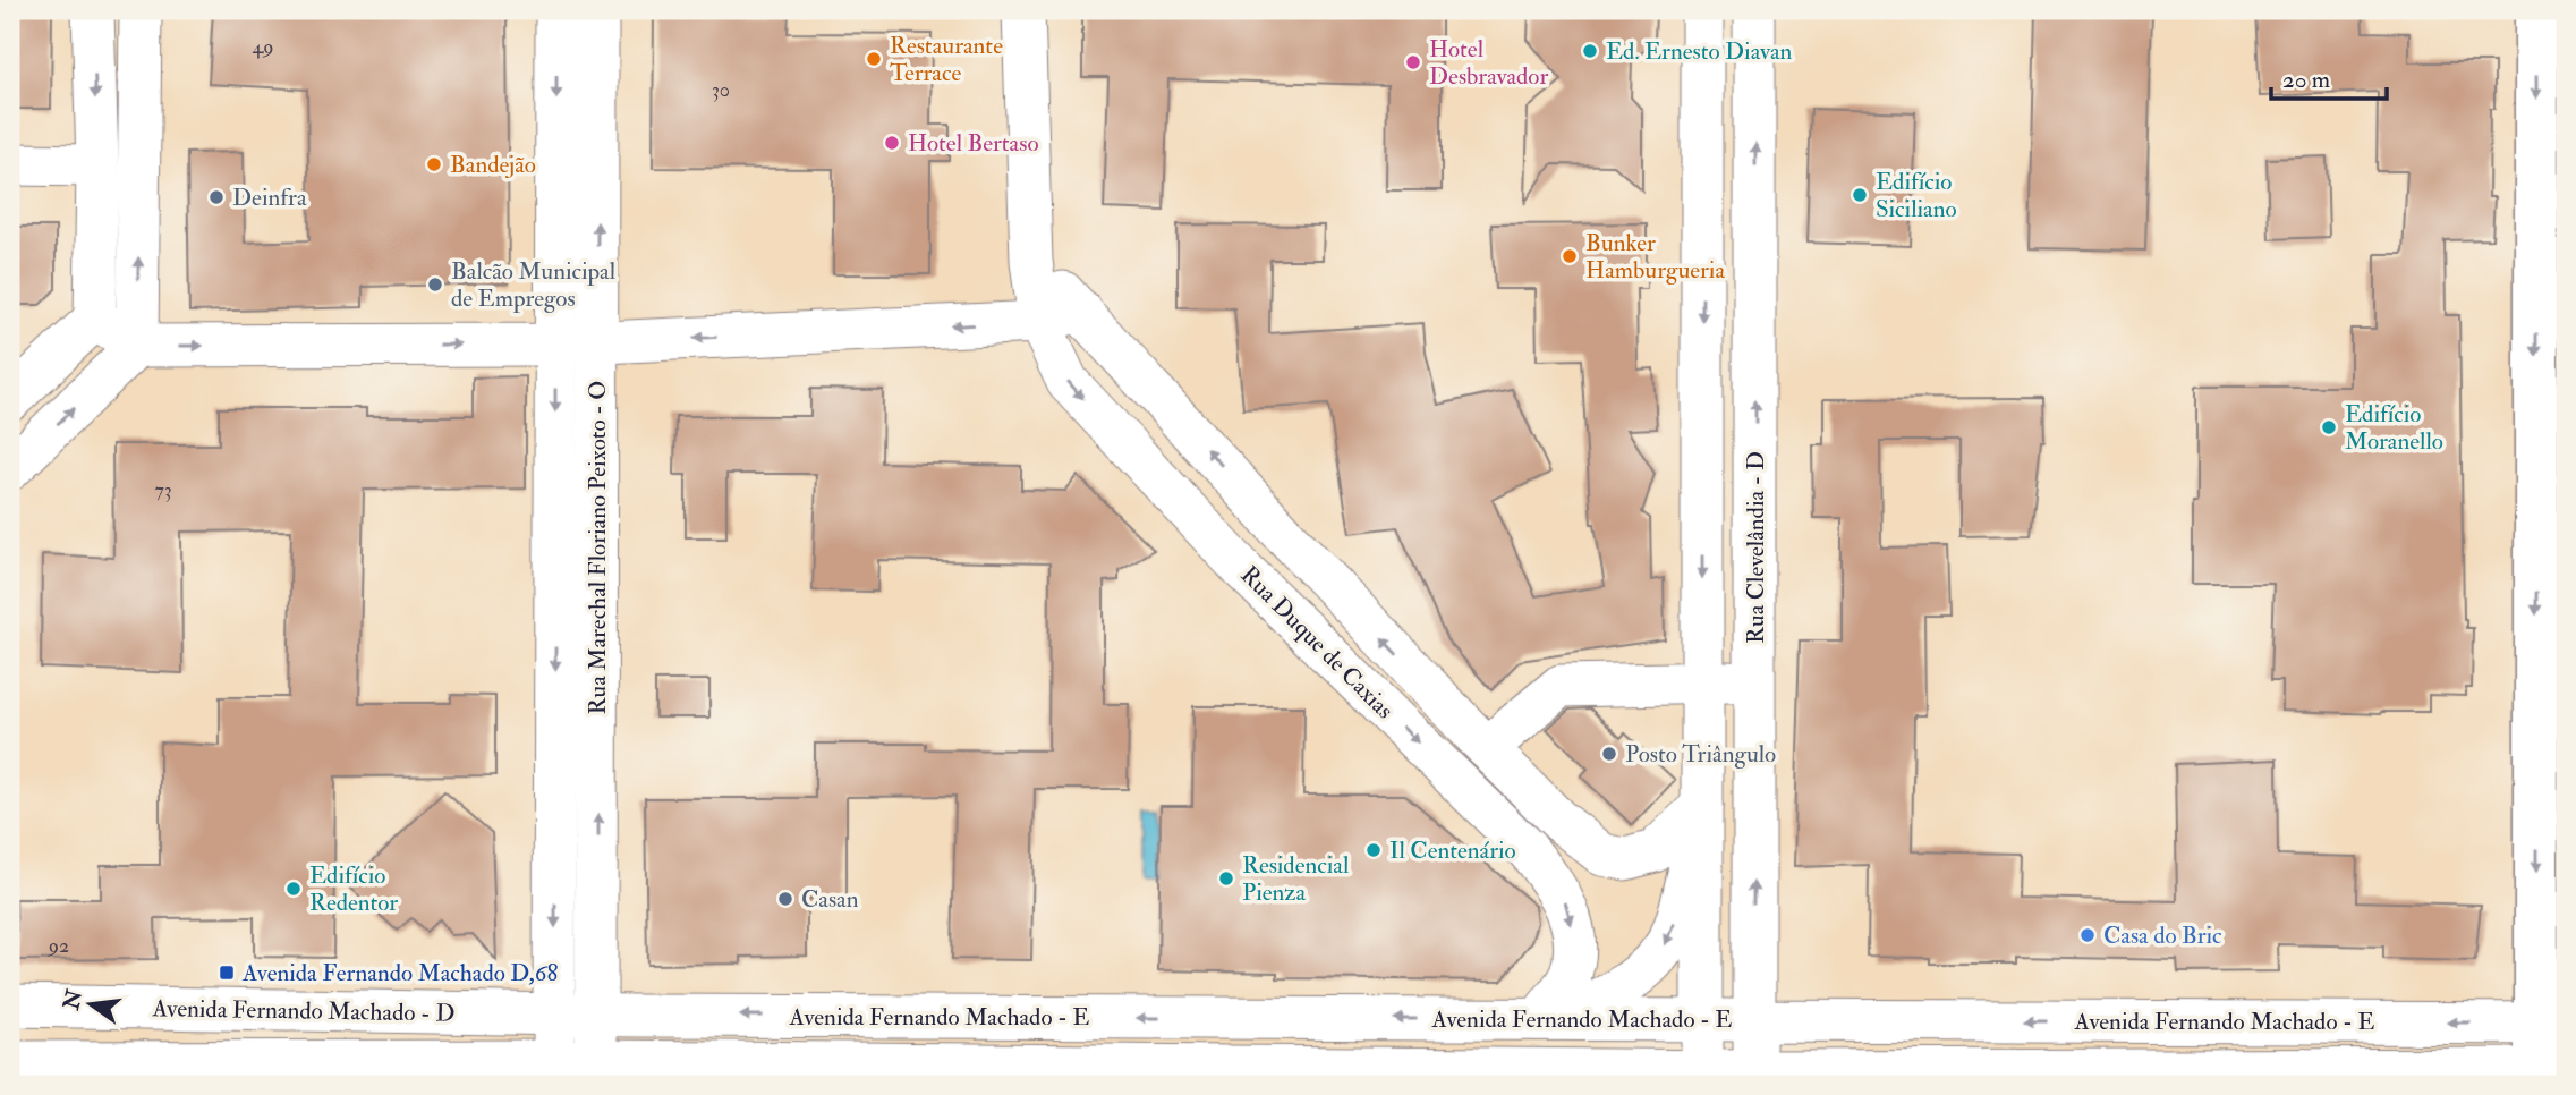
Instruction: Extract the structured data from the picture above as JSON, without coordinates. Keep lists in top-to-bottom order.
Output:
{
  "streets": {
    "street": [
      "Rua Marechal Floriano Peixoto - O",
      "Rua Clevelândia - D",
      "Rua Duque de Caxias",
      "Avenida Fernando Machado - D",
      "Avenida Fernando Machado - E"
    ]
  },
  "crossings": [
    ["Rua Marechal Floriano Peixoto - O", "Avenida Fernando Machado - D"],
    ["Rua Marechal Floriano Peixoto - O", "Avenida Fernando Machado - E"],
    ["Rua Clevelândia - D", "Avenida Fernando Machado - E"],
    ["Rua Duque de Caxias", "Avenida Fernando Machado - E"],
    ["Avenida Fernando Machado - D", "Avenida Fernando Machado - E"]
  ],
  "places": {
    "other": [
      "Ed. Ernesto Diavan",
      "Restaurante Terrace",
      "Hotel Desbravador",
      "Hotel Bertaso",
      "Bandejão",
      "Edifício Siciliano",
      "Deinfra",
      "Bunker Hamburgueria",
      "Balcão Municipal de Empregos",
      "Edifício Moranello",
      "Posto Triângulo",
      "Il Centenário",
      "Residencial Pienza",
      "Edifício Redentor",
      "Casan",
      "Casa do Bric"
    ],
    "transit": ["Avenida Fernando Machado D,68"]
  },
  "house_numbers": [
    "49",
    "30",
    "73",
    "92"
  ],
  "scale_bar": "20 m",
  "north": "left"
}
